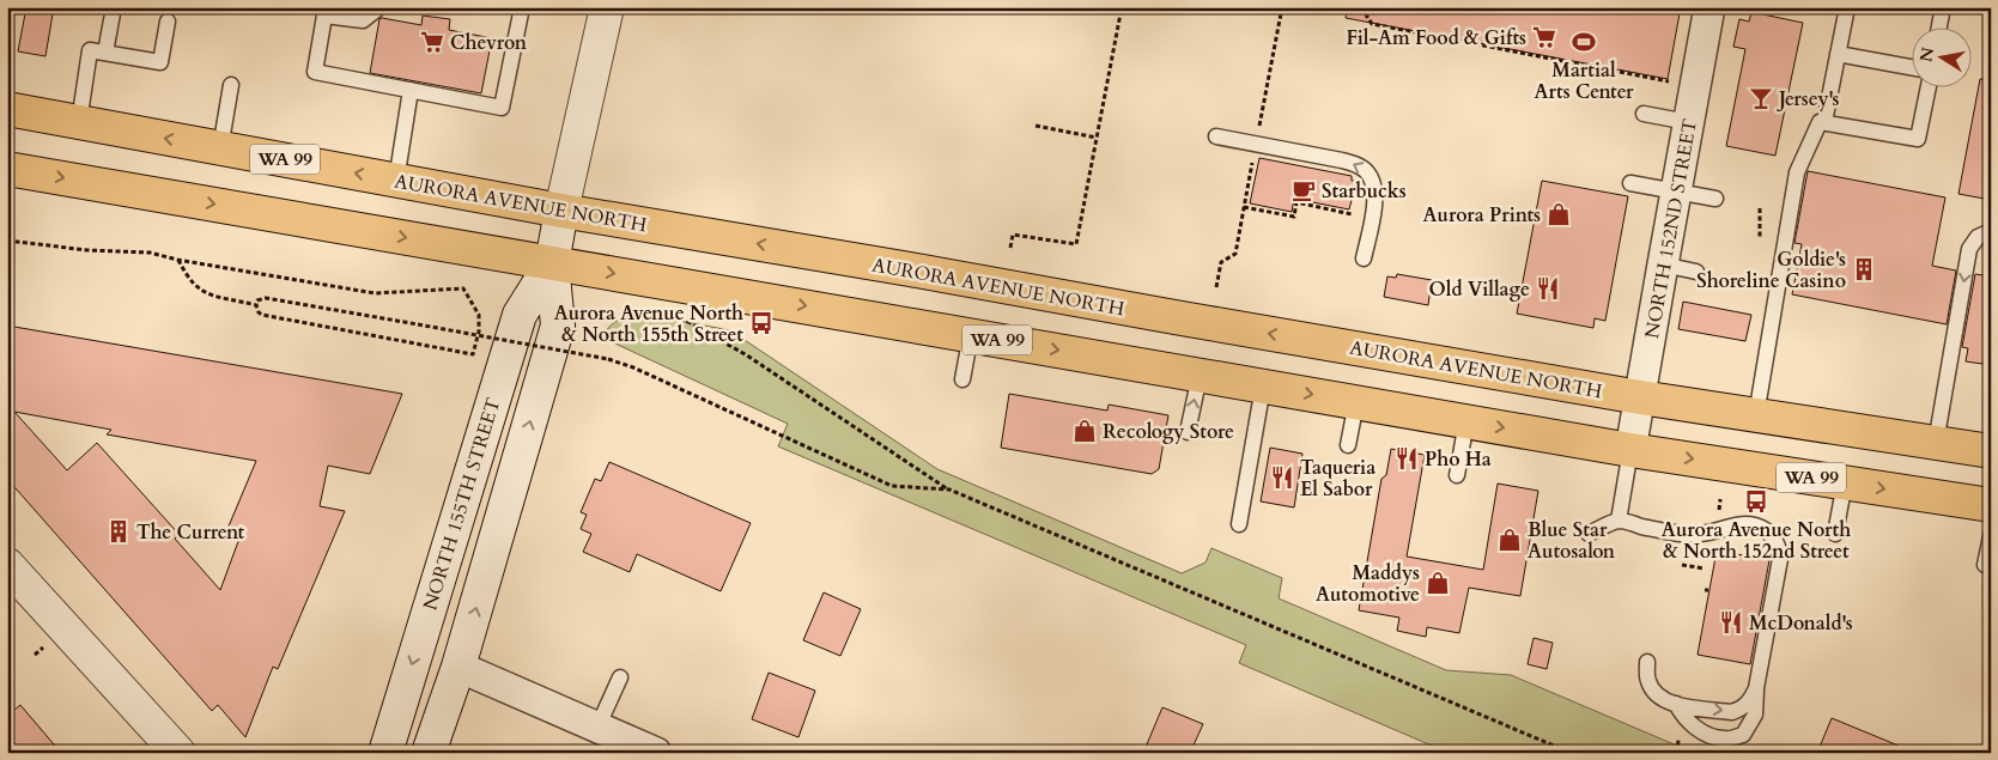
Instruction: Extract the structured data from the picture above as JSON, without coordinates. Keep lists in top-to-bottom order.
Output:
{
  "streets": {
    "highway": ["WA 99", "AURORA AVENUE NORTH"],
    "main road": ["NORTH 155TH STREET"],
    "street": ["NORTH 152ND STREET"]
  },
  "crossings": [
    ["WA 99", "NORTH 152ND STREET"],
    ["WA 99", "NORTH 155TH STREET"],
    ["AURORA AVENUE NORTH", "NORTH 152ND STREET"],
    ["AURORA AVENUE NORTH", "NORTH 155TH STREET"]
  ],
  "places": {
    "supermarket": ["Fil-Am Food & Gifts", "Chevron"],
    "sports": ["Martial Arts Center"],
    "bar": ["Jersey's"],
    "cafe": ["Starbucks"],
    "shop": [
      "Aurora Prints",
      "Recology Store",
      "Blue Star Autosalon",
      "Maddys Automotive"
    ],
    "building": ["Goldie's Shoreline Casino", "The Current"],
    "restaurant": [
      "Old Village",
      "Pho Ha",
      "Taqueria El Sabor",
      "McDonald's"
    ],
    "bus stop": ["Aurora Avenue North & North 155th Street", "Aurora Avenue North & North 152nd Street"]
  },
  "north": "left"
}
